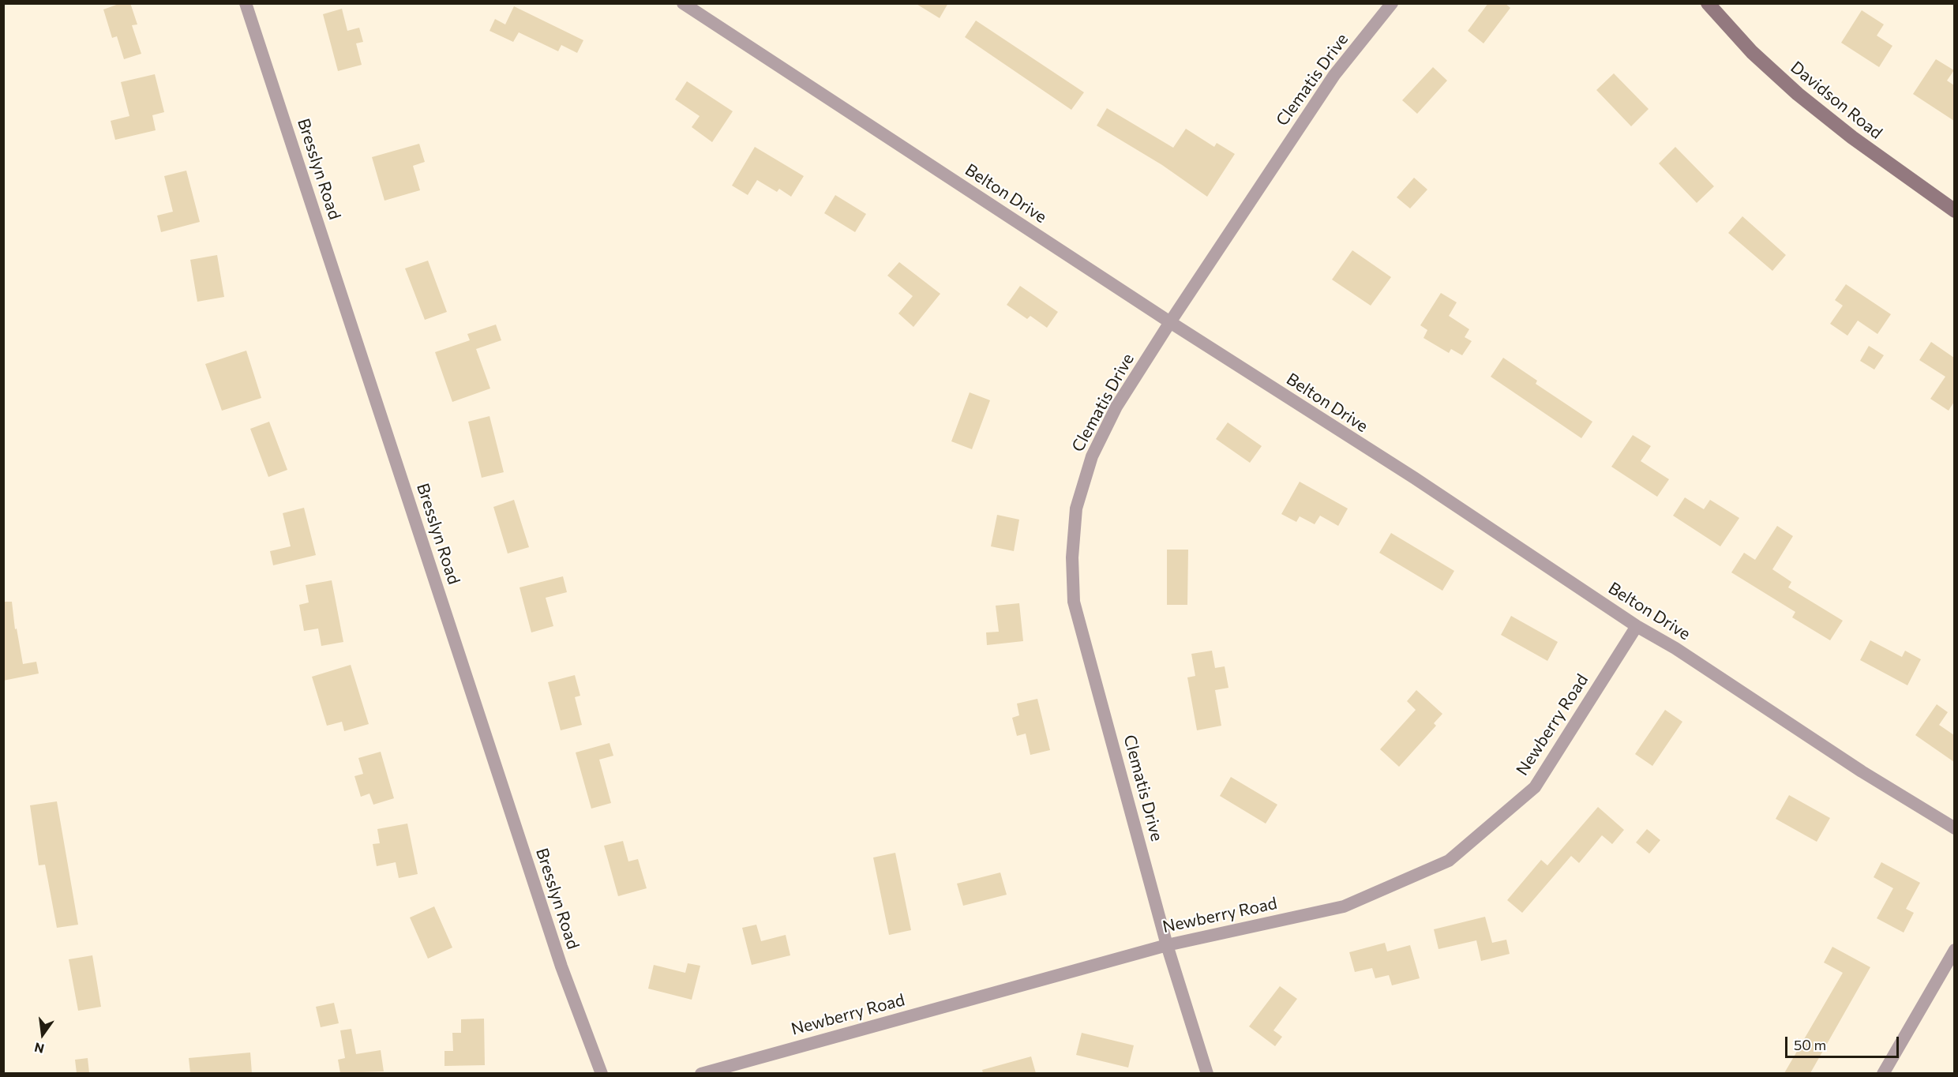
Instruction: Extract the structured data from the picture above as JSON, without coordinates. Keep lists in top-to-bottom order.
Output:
{
  "streets": {
    "street": [
      "Clematis Drive",
      "Davidson Road",
      "Bresslyn Road",
      "Belton Drive",
      "Newberry Road"
    ]
  },
  "crossings": [
    ["Clematis Drive", "Belton Drive"],
    ["Clematis Drive", "Newberry Road"],
    ["Belton Drive", "Newberry Road"]
  ],
  "scale_bar": "50 m",
  "north": "bottom"
}
